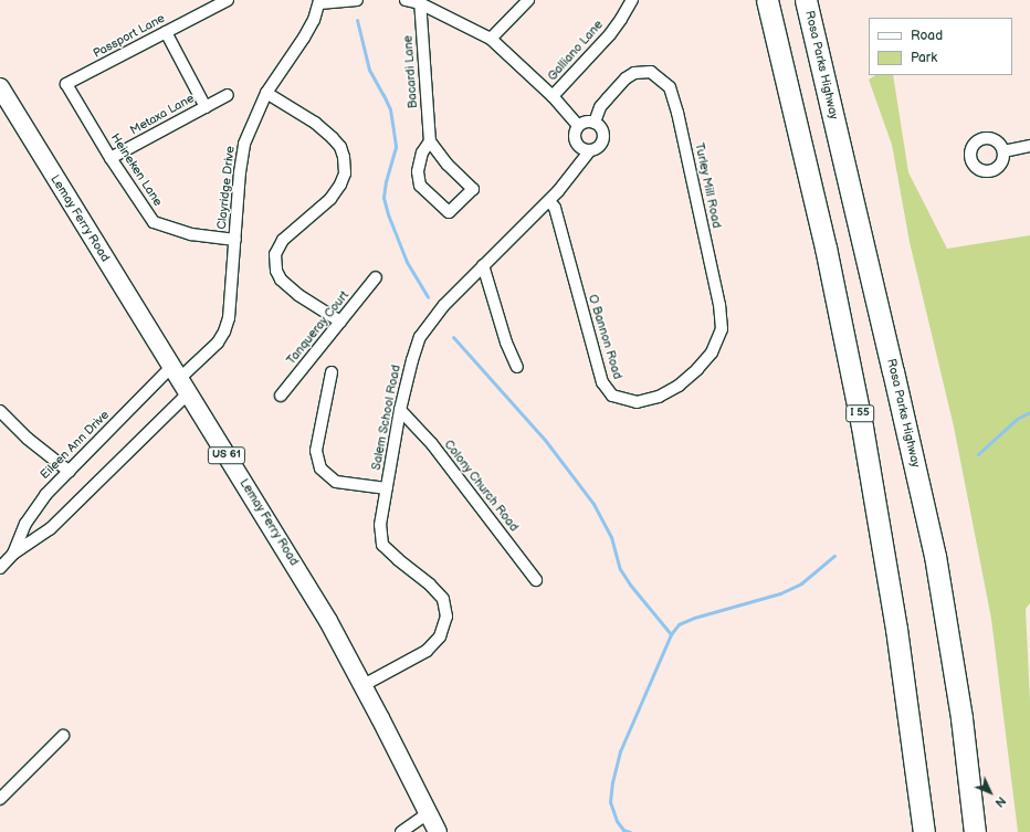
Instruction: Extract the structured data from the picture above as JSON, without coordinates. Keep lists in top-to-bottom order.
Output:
{
  "streets": {
    "highway": ["Rosa Parks Highway", "I 55"],
    "main road": ["Lemay Ferry Road", "US 61"],
    "street": [
      "Passport Lane",
      "Galliano Lane",
      "Bacardi Lane",
      "Metaxa Lane",
      "Heineken Lane",
      "Turley Mill Road",
      "Clayridge Drive",
      "Tanqueray Court",
      "O Bannon Road",
      "Salem School Road",
      "Eileen Ann Drive",
      "Colony Church Road"
    ]
  },
  "crossings": [
    ["Passport Lane", "Heineken Lane"],
    ["Metaxa Lane", "Heineken Lane"],
    ["Heineken Lane", "Clayridge Drive"],
    ["Turley Mill Road", "O Bannon Road"],
    ["Turley Mill Road", "Salem School Road"],
    ["Clayridge Drive", "Lemay Ferry Road"],
    ["Clayridge Drive", "Eileen Ann Drive"],
    ["Lemay Ferry Road", "Salem School Road"],
    ["Lemay Ferry Road", "Eileen Ann Drive"],
    ["O Bannon Road", "Salem School Road"],
    ["Salem School Road", "Colony Church Road"]
  ],
  "legend": ["Road", "Park"],
  "north": "bottom right"
}
